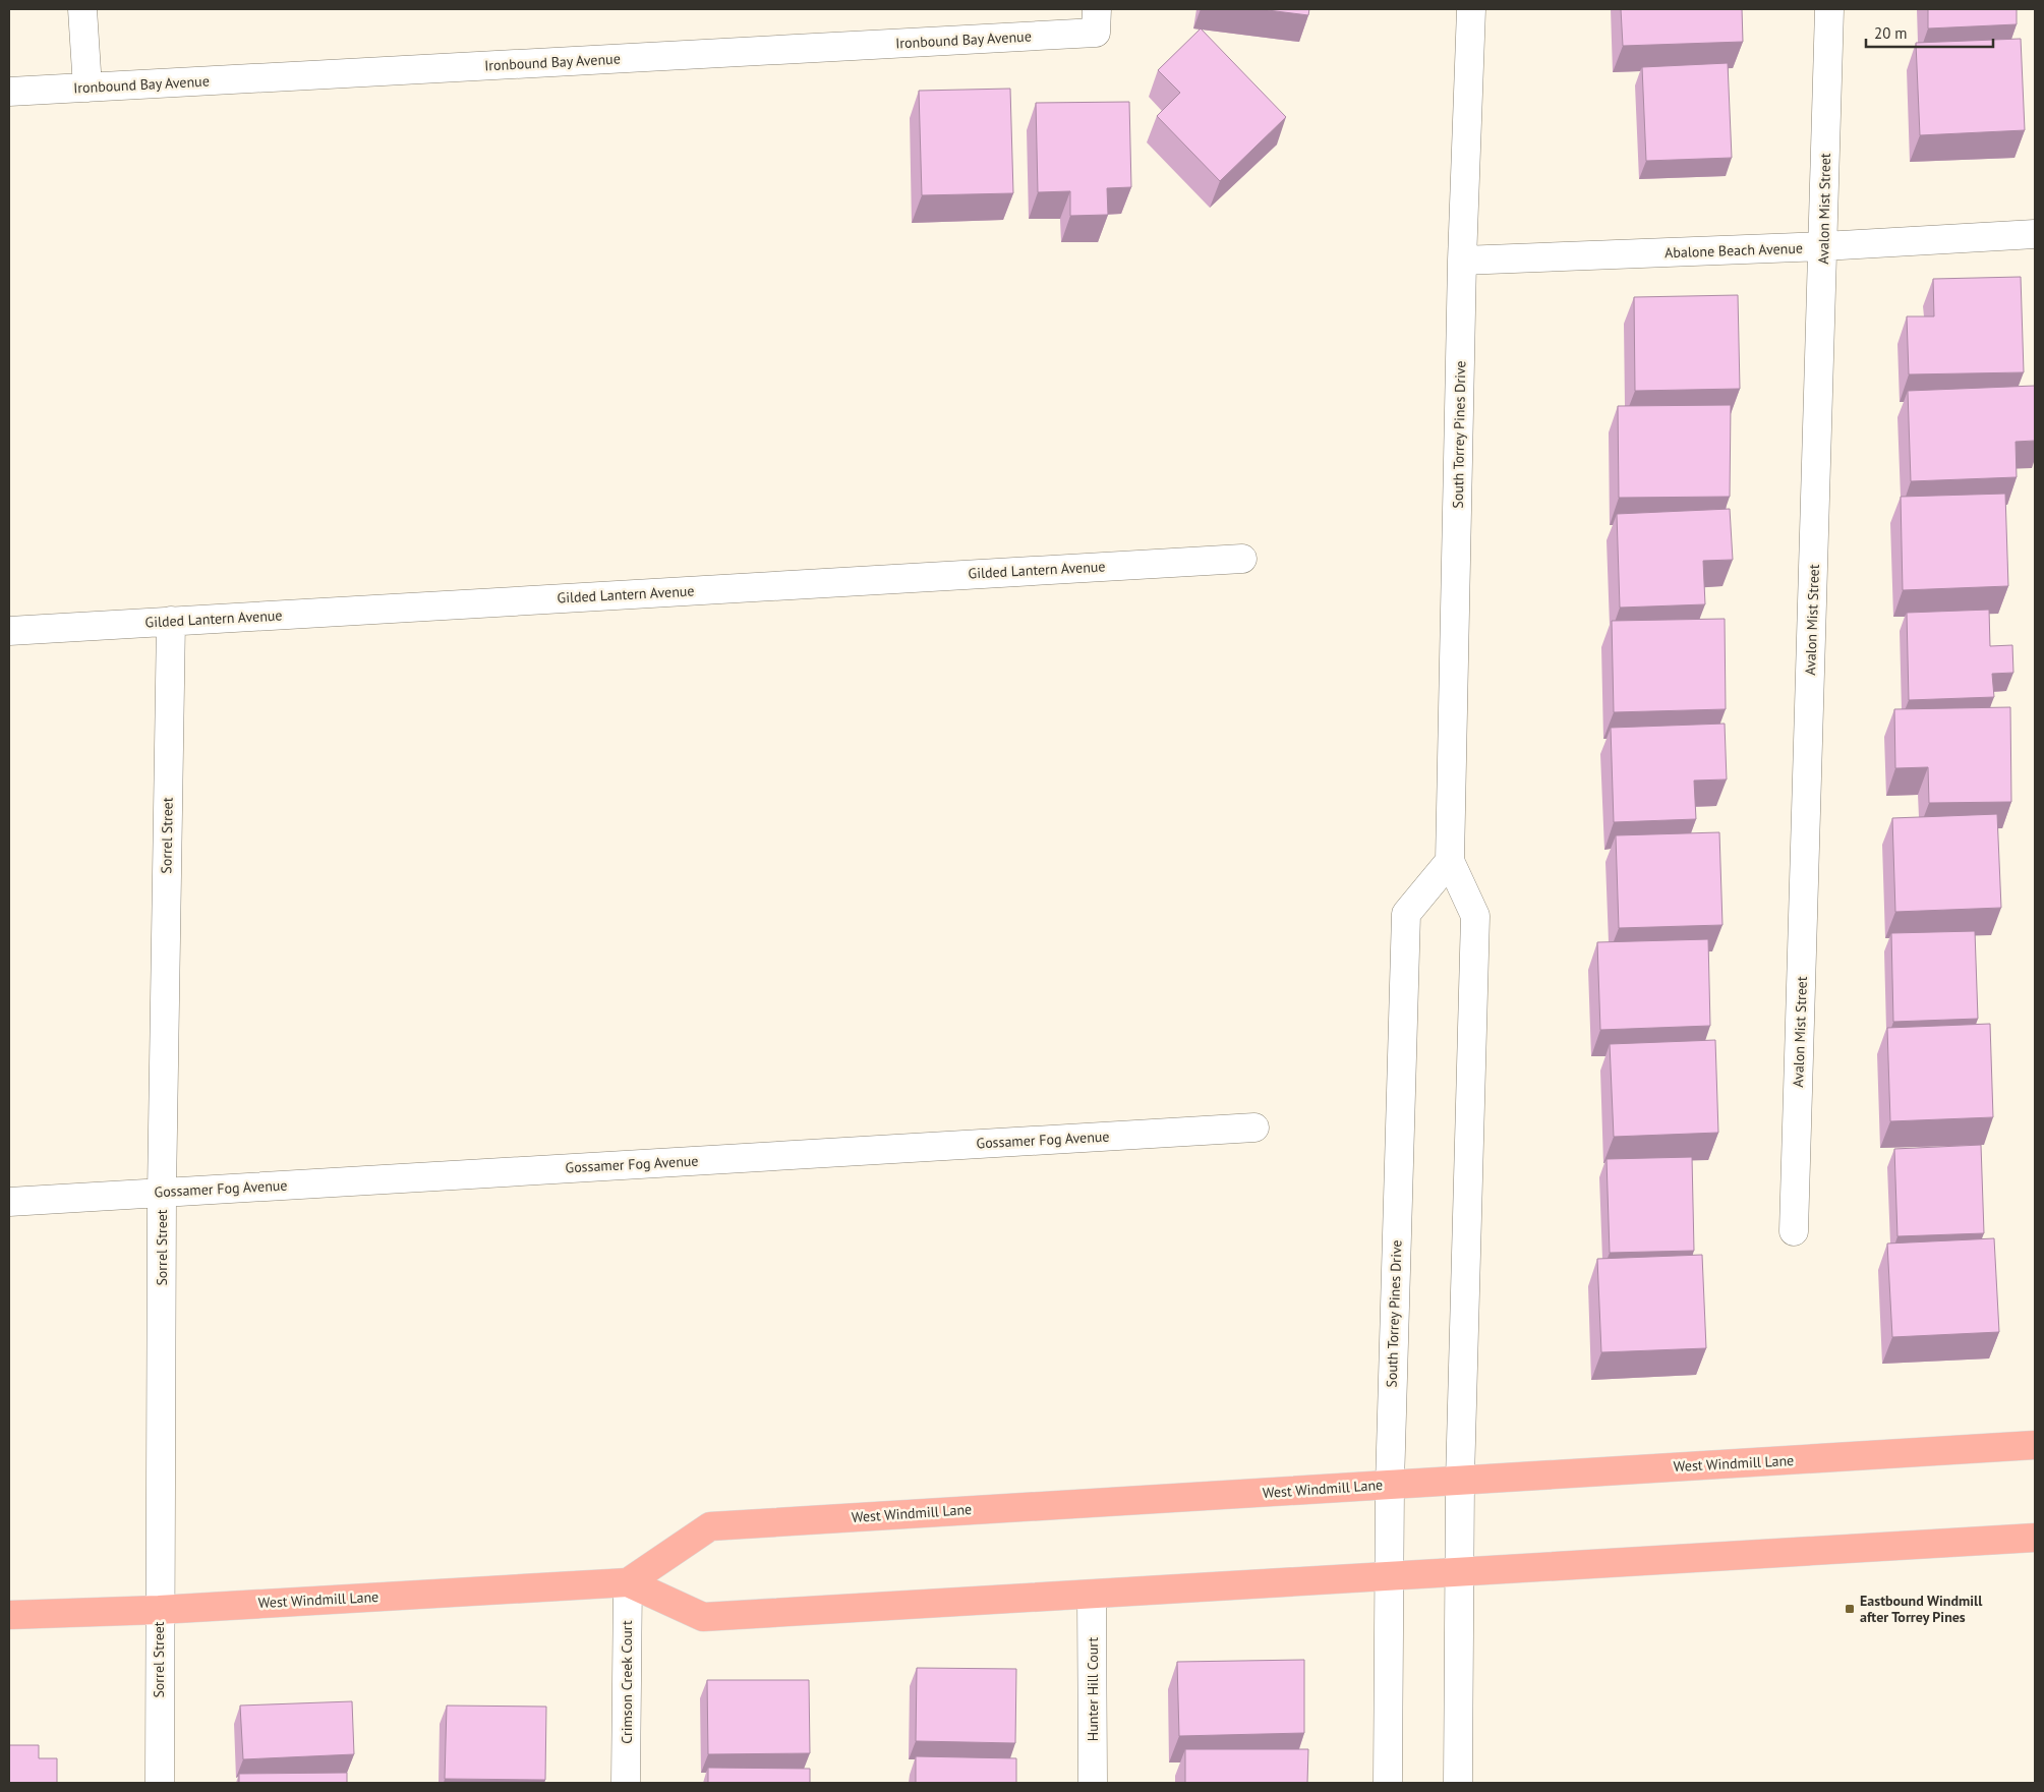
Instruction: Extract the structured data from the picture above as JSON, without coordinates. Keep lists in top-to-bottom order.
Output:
{
  "streets": {
    "main road": ["West Windmill Lane"],
    "street": [
      "Ironbound Bay Avenue",
      "Avalon Mist Street",
      "Abalone Beach Avenue",
      "South Torrey Pines Drive",
      "Gilded Lantern Avenue",
      "Sorrel Street",
      "Gossamer Fog Avenue",
      "Crimson Creek Court",
      "Hunter Hill Court"
    ]
  },
  "crossings": [
    ["Avalon Mist Street", "Abalone Beach Avenue"],
    ["Abalone Beach Avenue", "South Torrey Pines Drive"],
    ["South Torrey Pines Drive", "West Windmill Lane"],
    ["Gilded Lantern Avenue", "Sorrel Street"],
    ["Sorrel Street", "Gossamer Fog Avenue"],
    ["Sorrel Street", "West Windmill Lane"],
    ["West Windmill Lane", "Crimson Creek Court"],
    ["West Windmill Lane", "Hunter Hill Court"]
  ],
  "places": {
    "transit": ["Eastbound Windmill after Torrey Pines"]
  },
  "scale_bar": "20 m"
}
